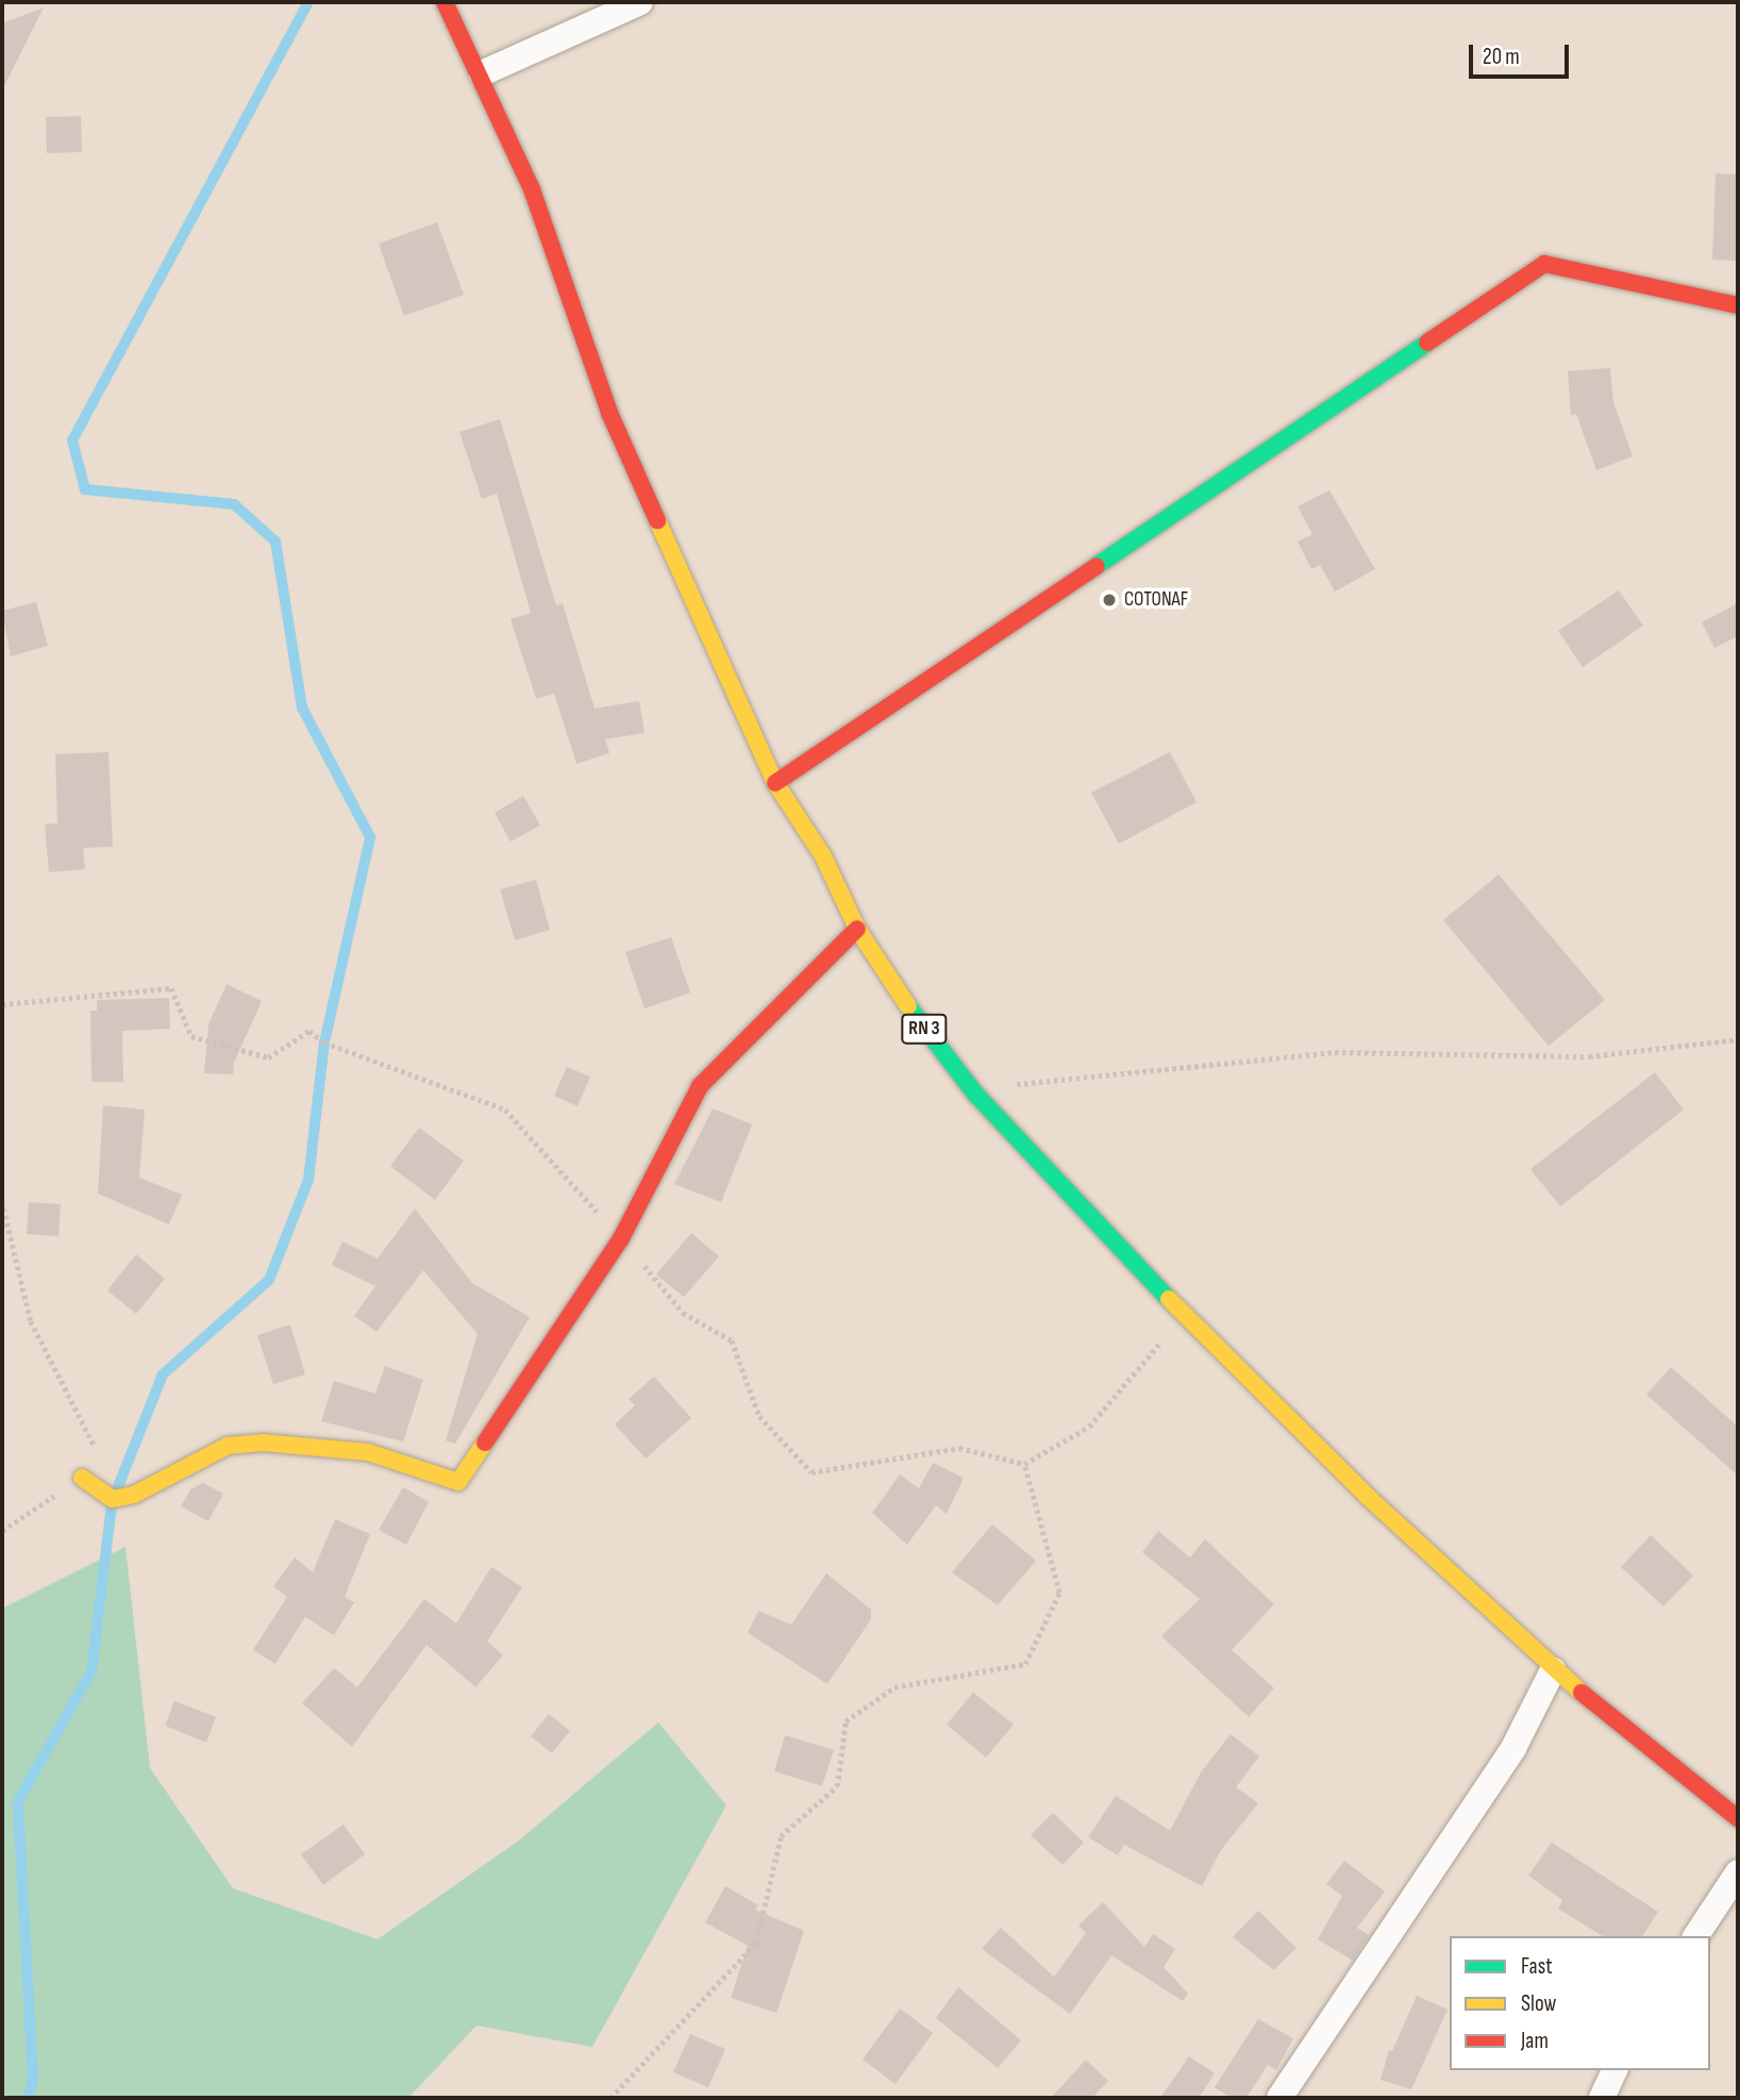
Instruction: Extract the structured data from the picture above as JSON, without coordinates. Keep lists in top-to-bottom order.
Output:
{
  "streets": {
    "main road": ["RN 3"]
  },
  "places": ["COTONAF"],
  "legend": ["Fast", "Slow", "Jam"],
  "scale_bar": "20 m"
}
